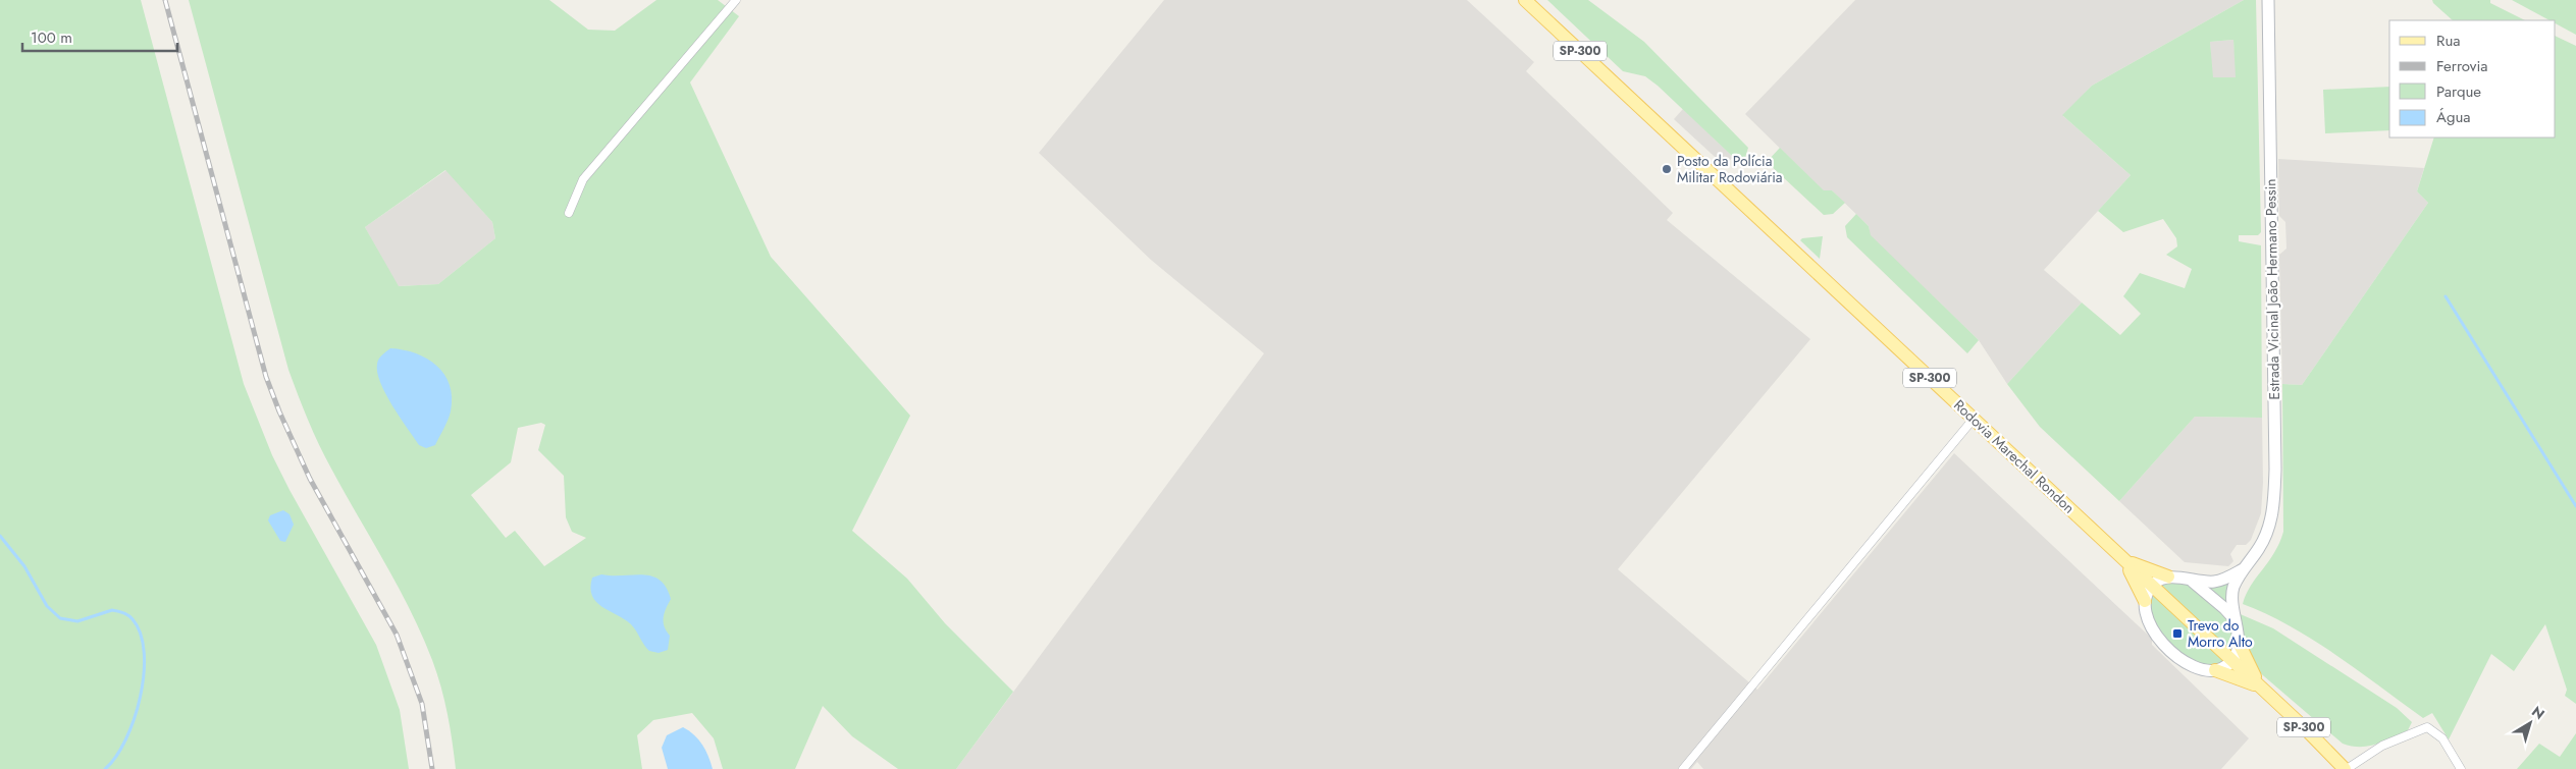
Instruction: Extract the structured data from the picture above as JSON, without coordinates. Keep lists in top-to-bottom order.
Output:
{
  "streets": {
    "main road": ["SP-300", "Estrada Vicinal João Hermano Pessin", "Rodovia Marechal Rondon"]
  },
  "places": {
    "other": ["Posto da Polícia Militar Rodoviária"],
    "transit": ["Trevo do Morro Alto"]
  },
  "legend": [
    "Rua",
    "Ferrovia",
    "Parque",
    "Água"
  ],
  "scale_bar": "100 m",
  "north": "top right"
}
